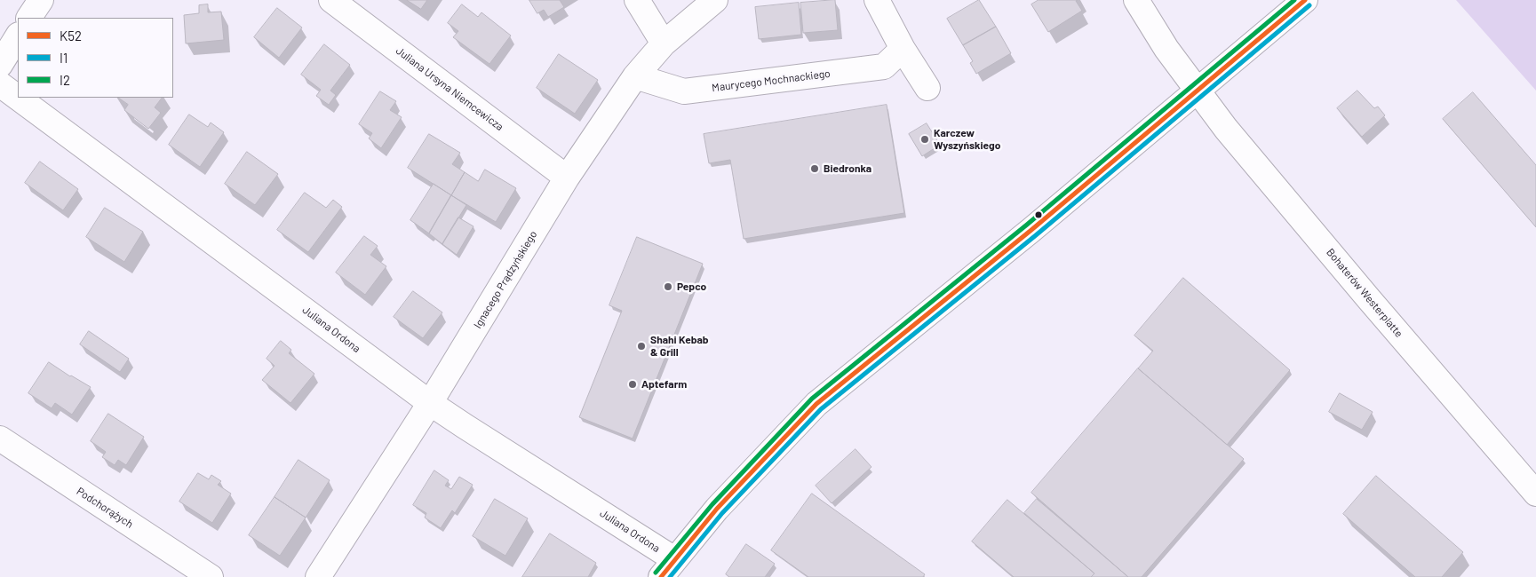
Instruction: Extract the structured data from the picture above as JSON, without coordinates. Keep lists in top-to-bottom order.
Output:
{
  "streets": {
    "street": [
      "Maurycego Mochnackiego",
      "Juliana Ursyna Niemcewicza",
      "Ignacego Prądzyńskiego",
      "Bohaterów Westerplatte",
      "Juliana Ordona",
      "Podchorążych"
    ]
  },
  "crossings": [
    ["Maurycego Mochnackiego", "Ignacego Prądzyńskiego"],
    ["Juliana Ursyna Niemcewicza", "Ignacego Prądzyńskiego"],
    ["Ignacego Prądzyńskiego", "Juliana Ordona"]
  ],
  "places": [
    "Karczew Wyszyńskiego",
    "Biedronka",
    "Pepco",
    "Shahi Kebab & Grill",
    "Aptefarm"
  ],
  "lines": ["transit line K52", "transit line I2", "transit line I1"],
  "legend": ["K52", "I1", "I2"]
}
